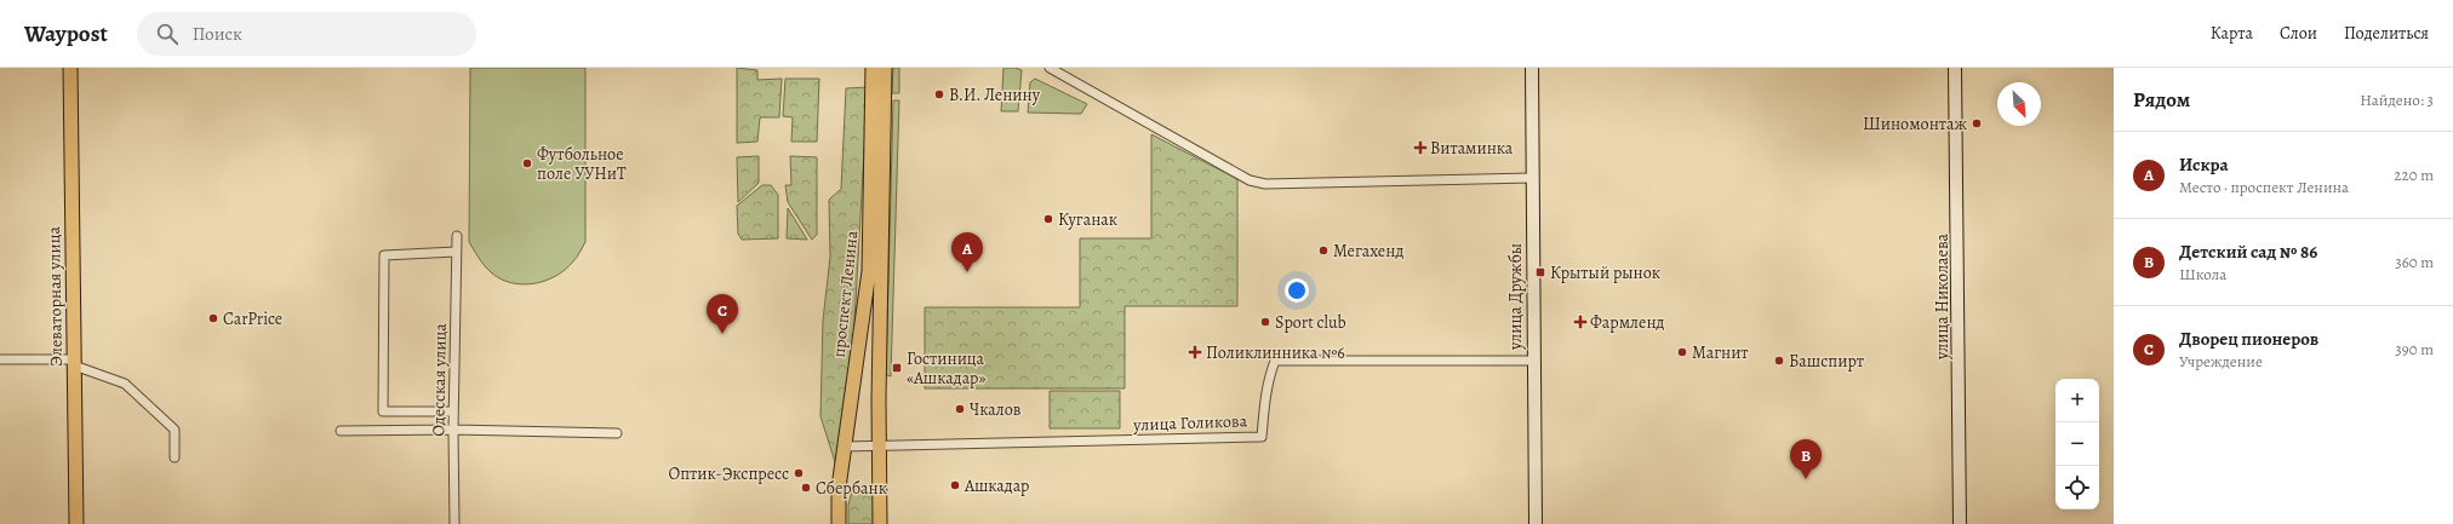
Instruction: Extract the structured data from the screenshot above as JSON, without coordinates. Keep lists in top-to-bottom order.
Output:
{
  "streets": {
    "main road": [
      "проспект Ленина",
      "Элеваторная улица",
      "улица Дружбы",
      "улица Николаева"
    ],
    "street": ["Одесская улица", "улица Голикова"]
  },
  "crossings": [
    ["проспект Ленина", "улица Голикова"],
    ["улица Дружбы", "улица Голикова"]
  ],
  "places": {
    "other": [
      "В.И. Ленину",
      "Шиномонтаж",
      "Футбольное поле УУНиТ",
      "Куганак",
      "Мегахенд",
      "CarPrice",
      "Sport club",
      "Магнит",
      "Башспирт",
      "Чкалов",
      "Оптик-Экспресс",
      "Ашкадар",
      "Сбербанк"
    ],
    "health": ["Витаминка", "Фармленд", "Поликлинника №6"],
    "transit": ["Крытый рынок", "Гостиница «Ашкадар»"]
  },
  "north": "bottom right",
  "page": {
    "header": "Waypost",
    "search": "Поиск",
    "nav": ["Карта", "Слои", "Поделиться"],
    "heading": ["Рядом", "Найдено: 3"],
    "list": [
      {
        "mark": "A",
        "name": "Искра",
        "note": "Место · проспект Ленина",
        "value": "220 m"
      },
      {
        "mark": "B",
        "name": "Детский сад № 86",
        "note": "Школа",
        "value": "360 m"
      },
      {
        "mark": "C",
        "name": "Дворец пионеров",
        "note": "Учреждение",
        "value": "390 m"
      }
    ],
    "pins": ["A", "C", "B"],
    "map_buttons": ["+", "−"]
  }
}
